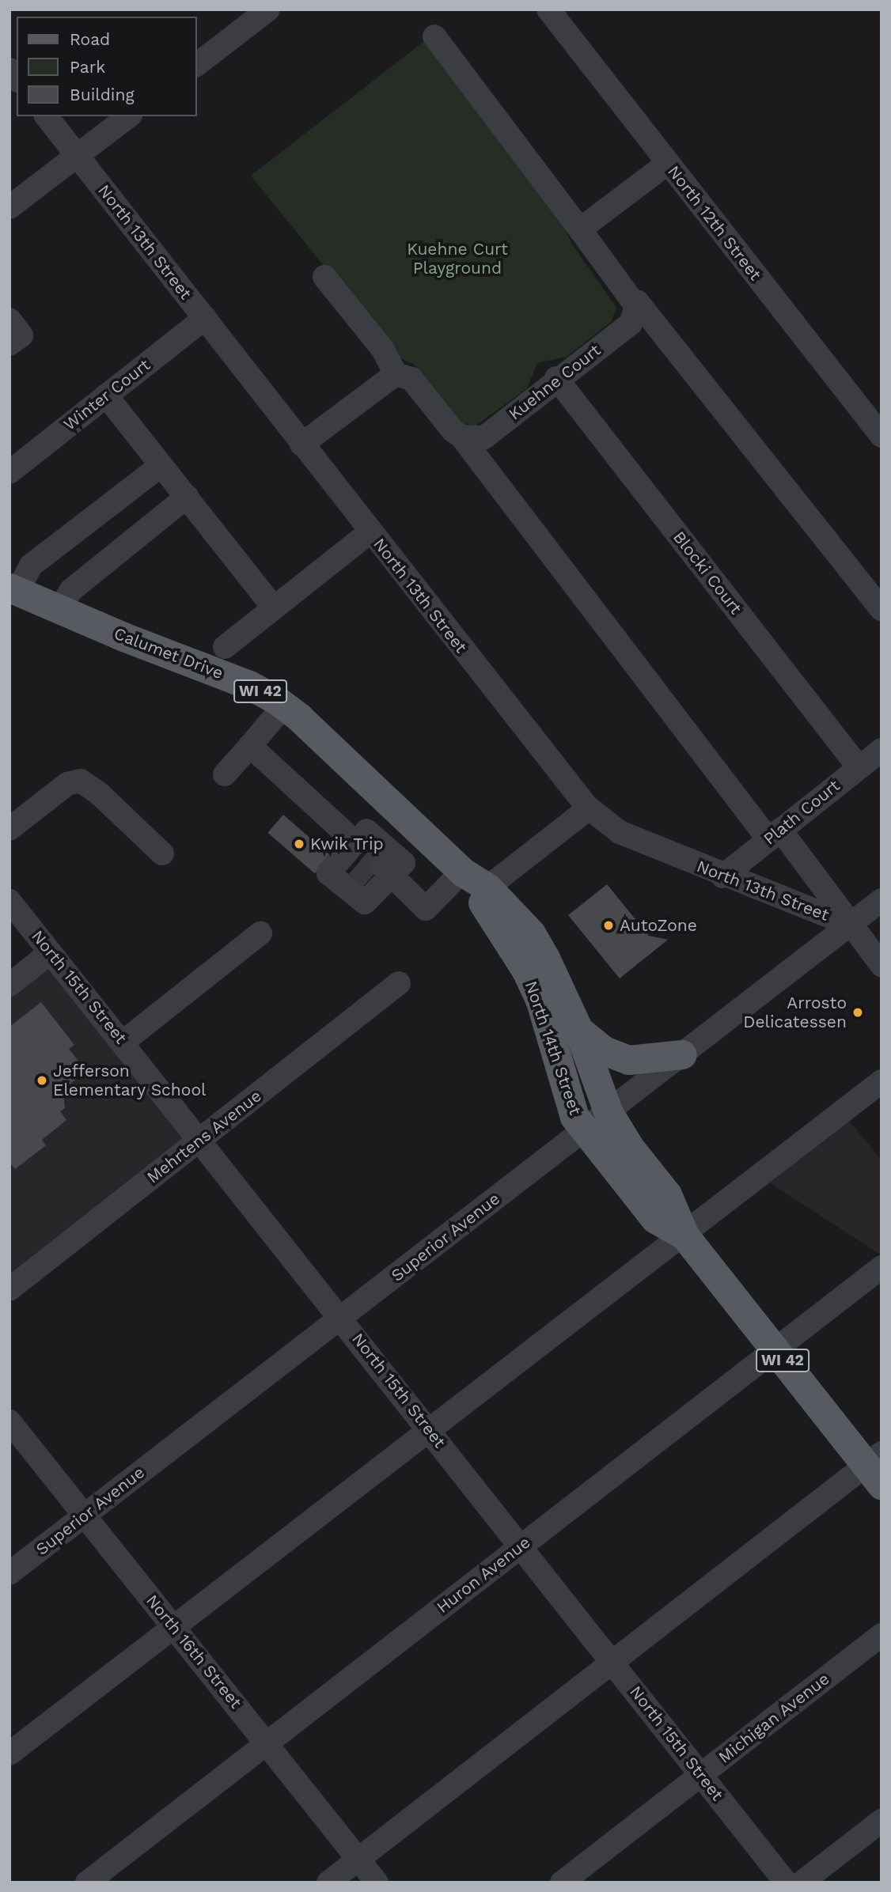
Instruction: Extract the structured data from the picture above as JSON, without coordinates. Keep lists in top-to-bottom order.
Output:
{
  "streets": {
    "main road": ["Calumet Drive", "WI 42", "North 14th Street"],
    "street": [
      "North 12th Street",
      "North 13th Street",
      "Kuehne Court",
      "Winter Court",
      "Blocki Court",
      "Plath Court",
      "North 15th Street",
      "Mehrtens Avenue",
      "Superior Avenue",
      "Huron Avenue",
      "North 16th Street",
      "Michigan Avenue"
    ]
  },
  "crossings": [
    ["North 13th Street", "Winter Court"],
    ["North 13th Street", "Plath Court"],
    ["North 13th Street", "Superior Avenue"],
    ["Kuehne Court", "Blocki Court"],
    ["Blocki Court", "Plath Court"],
    ["Calumet Drive", "North 14th Street"],
    ["North 15th Street", "Mehrtens Avenue"],
    ["North 15th Street", "Superior Avenue"],
    ["North 15th Street", "Huron Avenue"],
    ["North 15th Street", "Michigan Avenue"],
    ["North 14th Street", "Superior Avenue"],
    ["North 14th Street", "Huron Avenue"],
    ["Superior Avenue", "North 16th Street"],
    ["Huron Avenue", "North 16th Street"]
  ],
  "parks": ["Kuehne Curt Playground"],
  "places": [
    "Kwik Trip",
    "AutoZone",
    "Arrosto Delicatessen",
    "Jefferson Elementary School"
  ],
  "legend": ["Road", "Park", "Building"]
}
